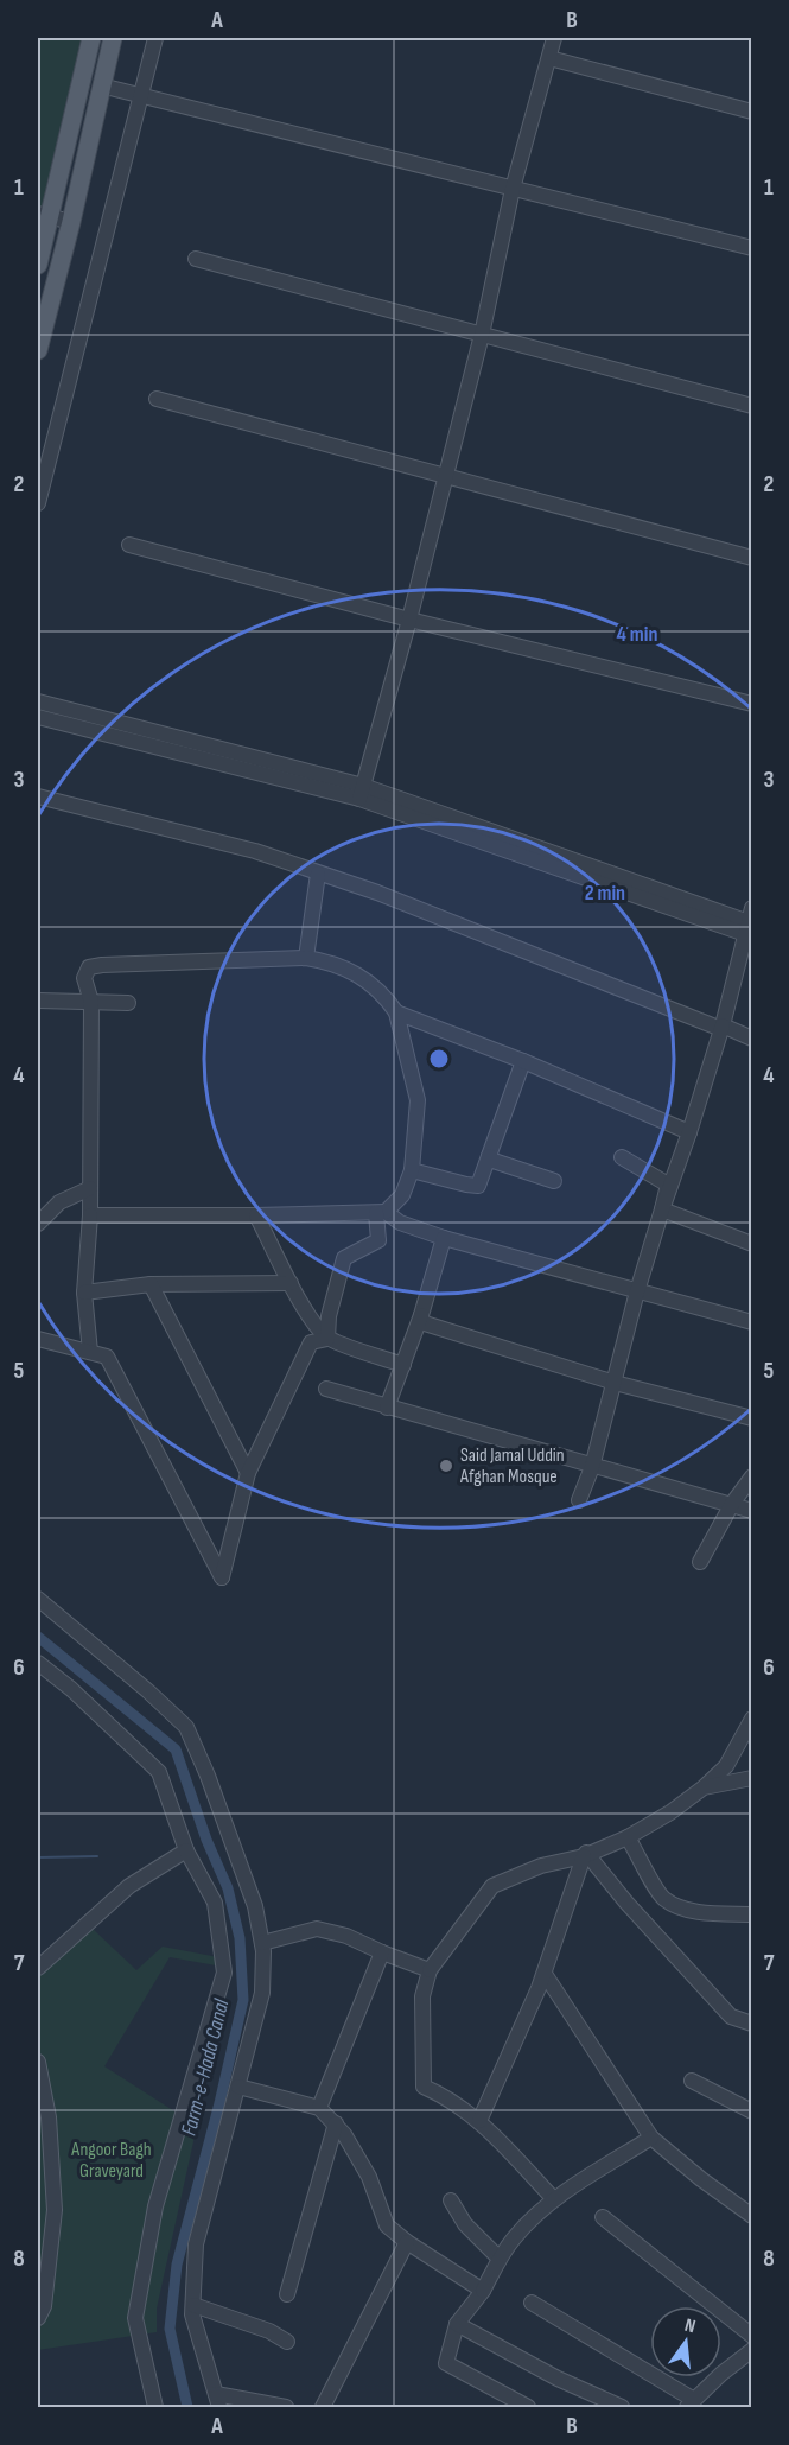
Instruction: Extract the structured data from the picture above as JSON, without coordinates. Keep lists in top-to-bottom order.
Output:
{
  "water": ["Farm-e-Hada Canal"],
  "parks": ["Angoor Bagh Graveyard"],
  "places": ["Said Jamal Uddin Afghan Mosque"],
  "north": "top",
  "grid": {
    "columns": ["A", "B"],
    "rows": [
      "1",
      "2",
      "3",
      "4",
      "5",
      "6",
      "7",
      "8"
    ]
  },
  "rings": ["4 min", "2 min"]
}
